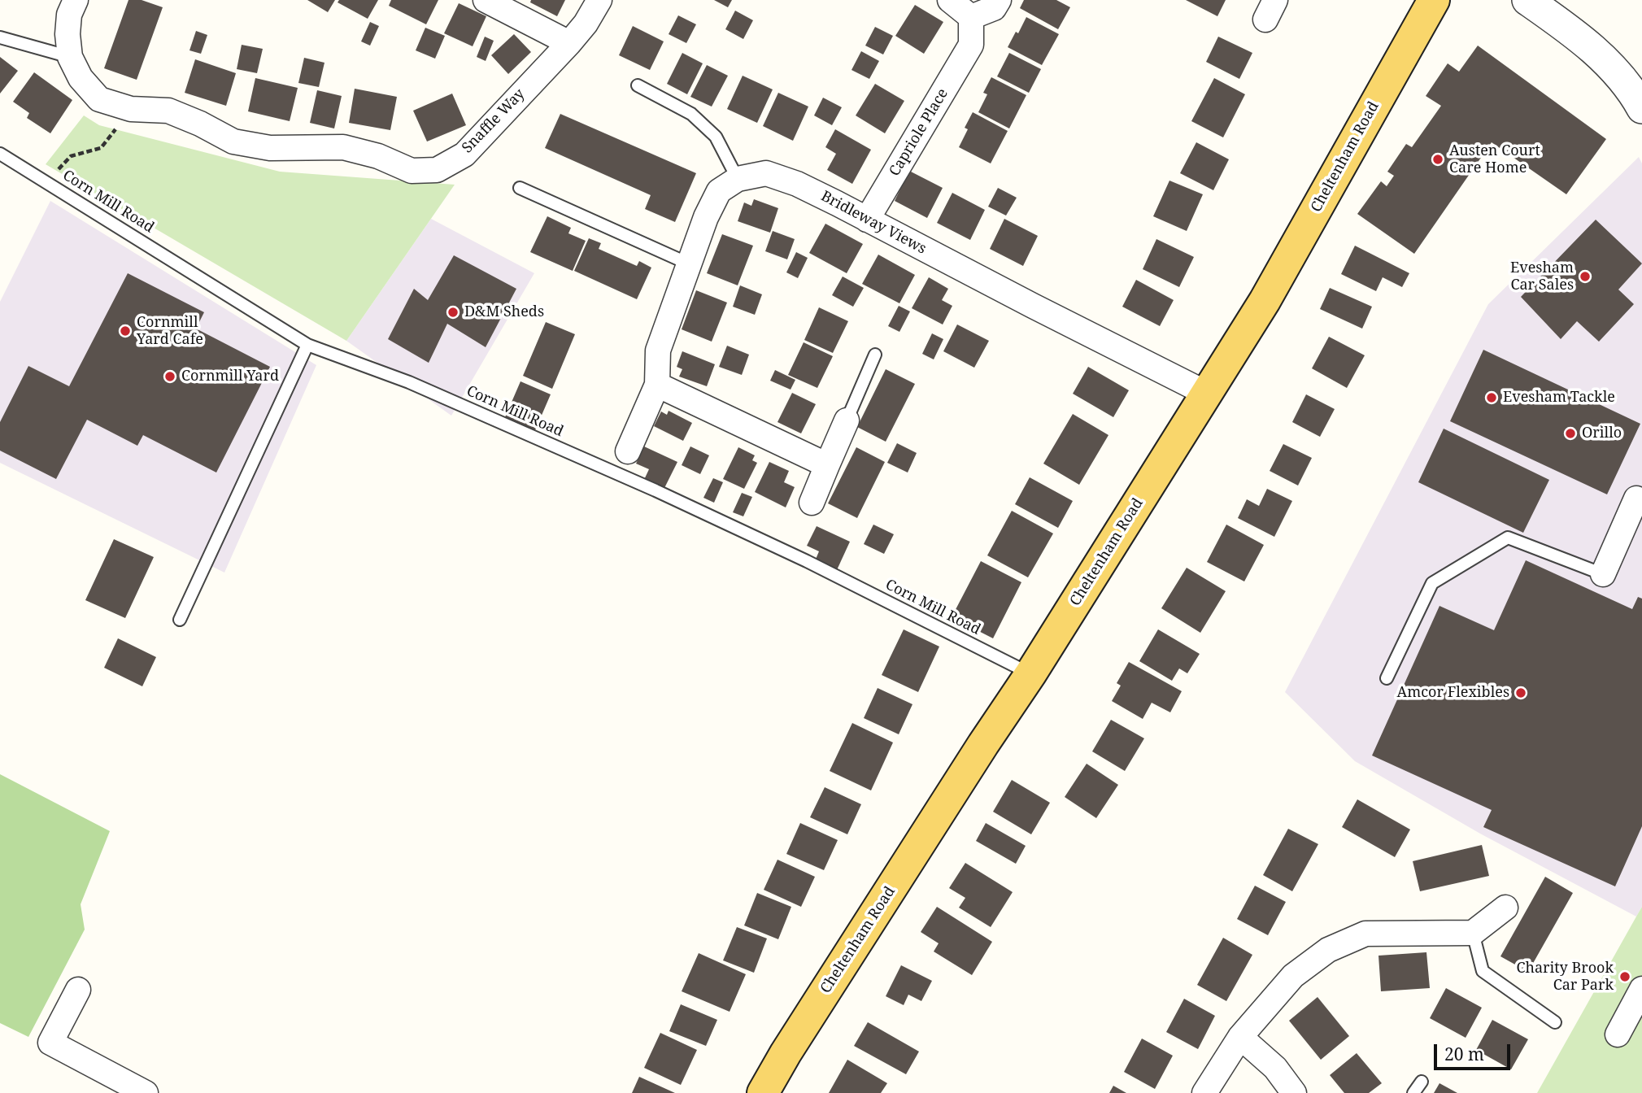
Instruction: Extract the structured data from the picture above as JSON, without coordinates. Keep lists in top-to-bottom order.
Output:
{
  "streets": {
    "main road": ["Cheltenham Road"],
    "street": ["Snaffle Way", "Capriole Place", "Bridleway Views"],
    "lane": ["Corn Mill Road"]
  },
  "crossings": [
    ["Capriole Place", "Bridleway Views"],
    ["Cheltenham Road", "Corn Mill Road"],
    ["Cheltenham Road", "Bridleway Views"]
  ],
  "places": [
    "Austen Court Care Home",
    "Evesham Car Sales",
    "D&M Sheds",
    "Cornmill Yard Cafe",
    "Cornmill Yard",
    "Evesham Tackle",
    "Orillo",
    "Amcor Flexibles",
    "Charity Brook Car Park"
  ],
  "scale_bar": "20 m"
}
